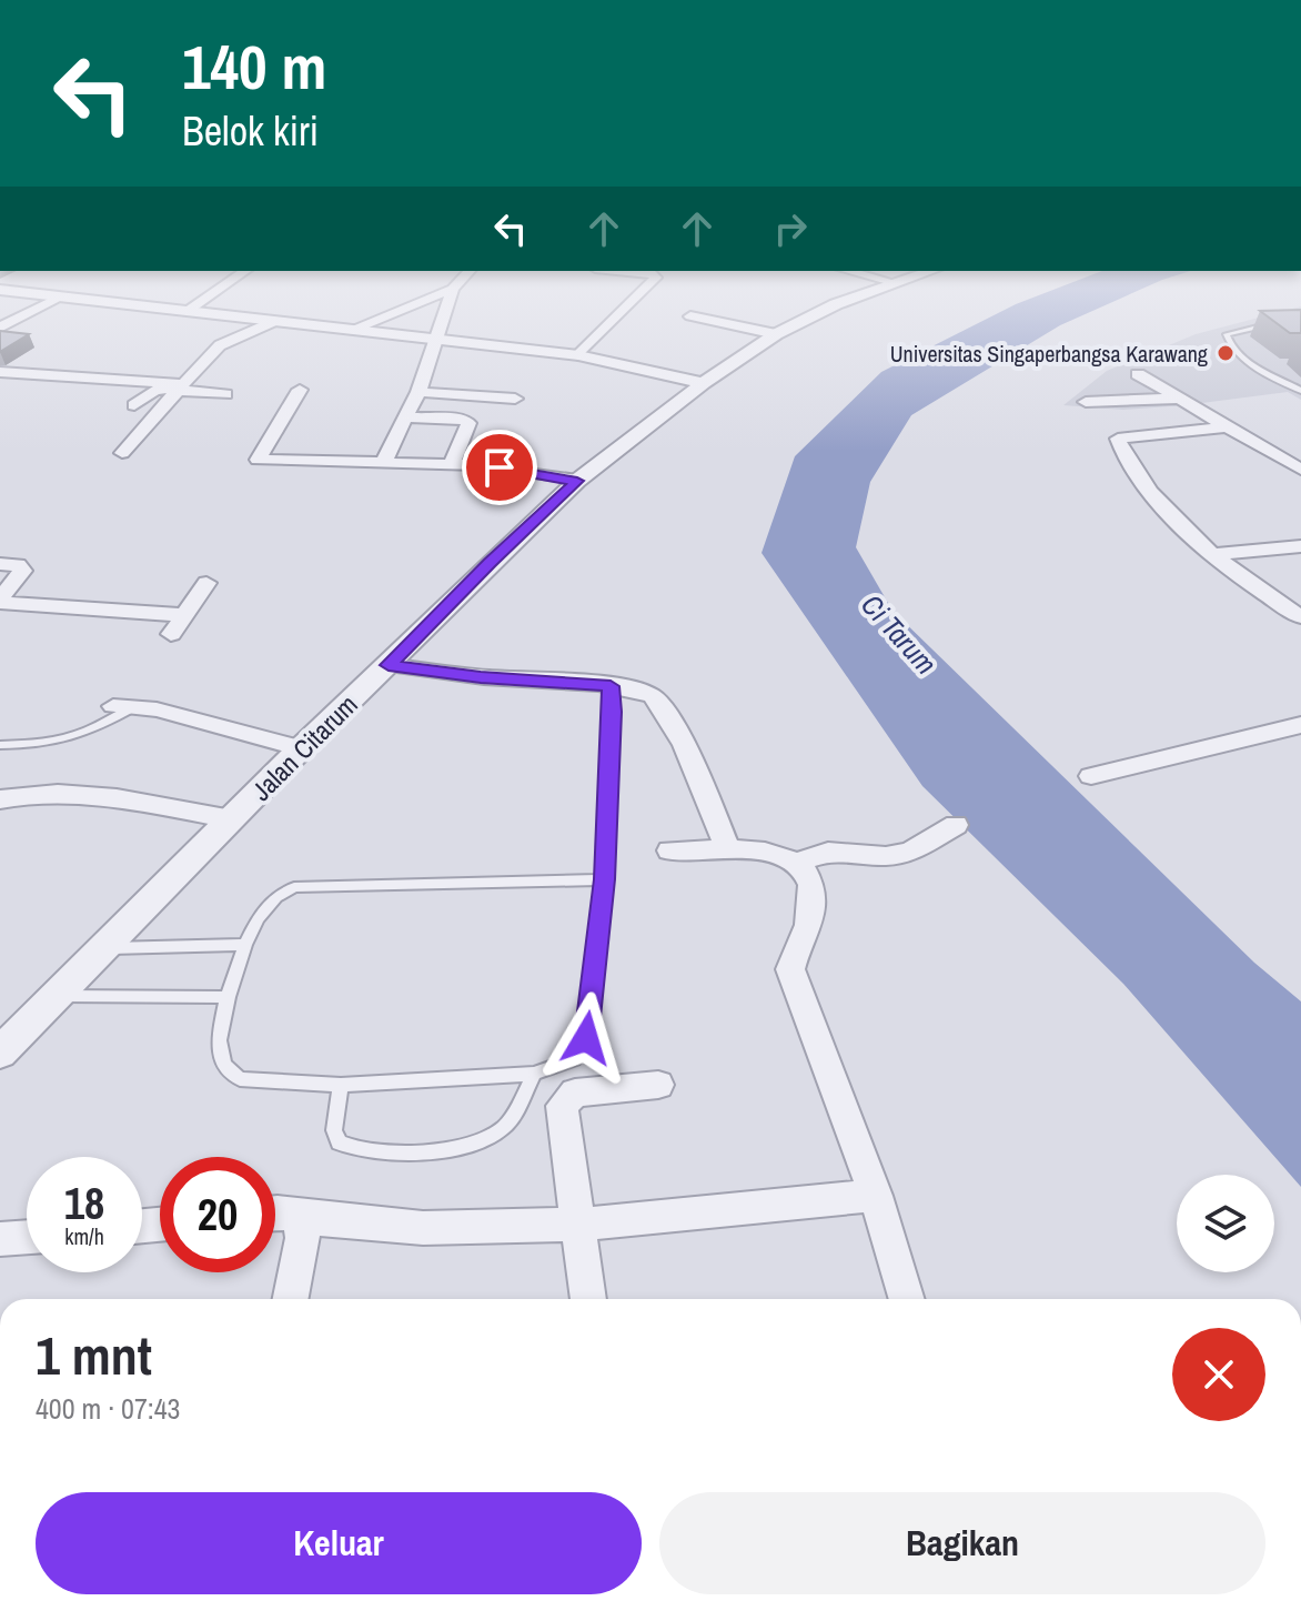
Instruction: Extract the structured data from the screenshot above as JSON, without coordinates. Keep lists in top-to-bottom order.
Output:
{
  "streets": {
    "street": ["Jalan Citarum"]
  },
  "water": ["Ci Tarum"],
  "places": ["Universitas Singaperbangsa Karawang"],
  "page": {
    "turn": ["140 m", "Belok kiri"],
    "speed": "18 km/h",
    "limit": "20",
    "heading": ["1 mnt", "400 m · 07:43"],
    "buttons": ["Keluar", "Bagikan"]
  }
}
